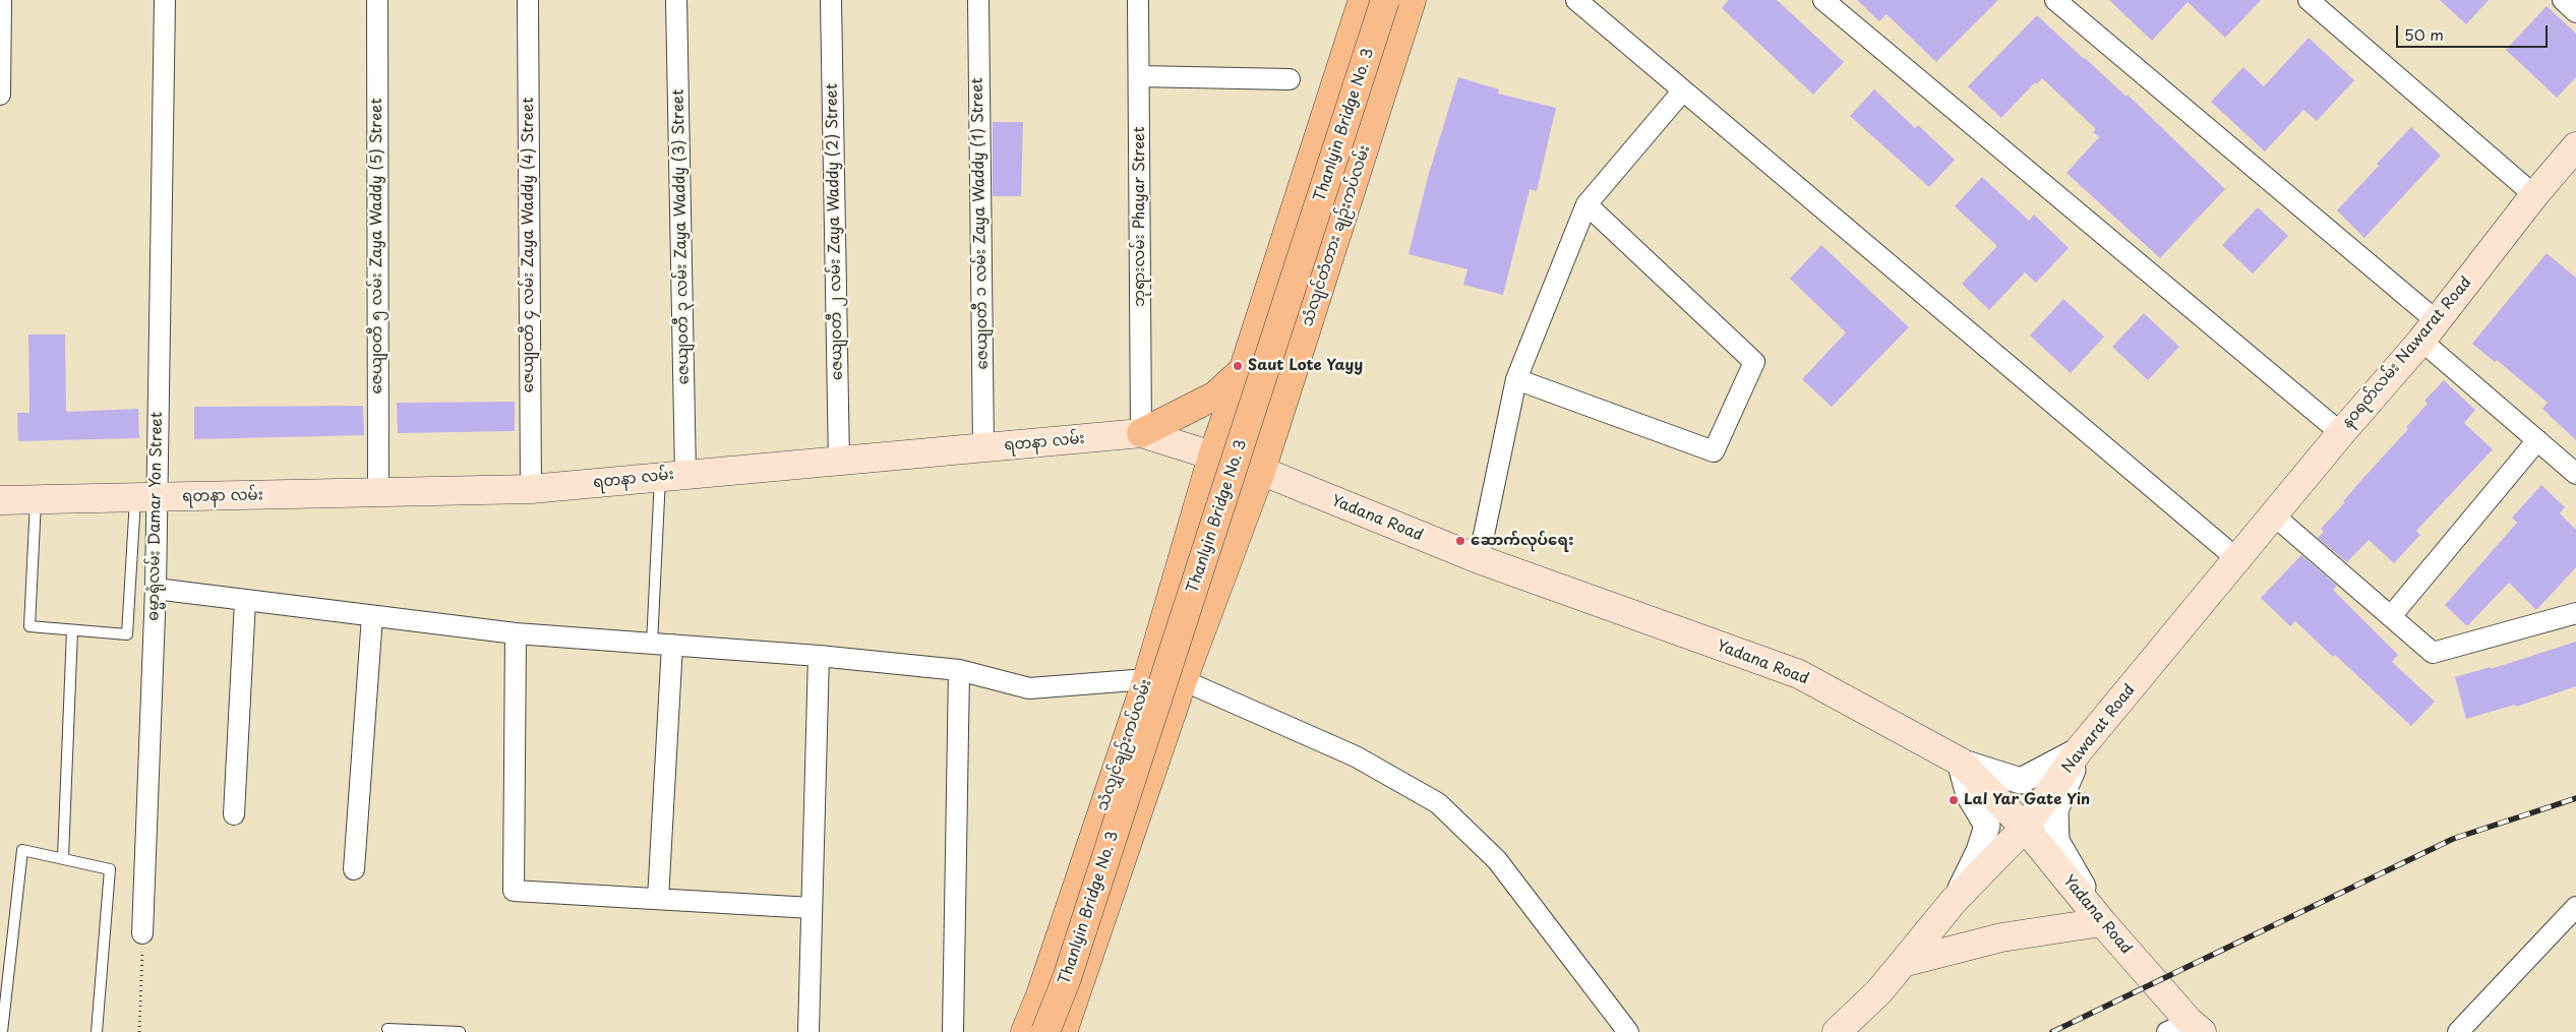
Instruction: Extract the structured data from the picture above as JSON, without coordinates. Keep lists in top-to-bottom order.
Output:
{
  "streets": {
    "main road": [
      "Thanlyin Bridge No. 3",
      "သံလျင်တံတား ချဉ်းကပ်လမ်း",
      "နဝရတ်လမ်း Nawarat Road",
      "ရတနာ လမ်း",
      "Yadana Road",
      "Nawarat Road",
      "သံလျှင်ချဉ်းကပ်လမ်း"
    ],
    "street": [
      "ဘုရားလမ်း Phayar Street",
      "ဇေယျဝတီ ၁ လမ်း Zaya Waddy (1) Street",
      "ဇေယျဝတီ ၂ လမ်း Zaya Waddy (2) Street",
      "ဇေယျဝတီ ၃ လမ်း Zaya Waddy (3) Street",
      "ဇေယျဝတီ ၄ လမ်း Zaya Waddy (4) Street",
      "ဇေယျဝတီ ၅ လမ်း Zaya Waddy (5) Street",
      "ဓမ္မာရုံလမ်း Damar Yon Street"
    ]
  },
  "crossings": [
    ["ဘုရားလမ်း Phayar Street", "ရတနာ လမ်း"],
    ["ဇေယျဝတီ ၁ လမ်း Zaya Waddy (1) Street", "ရတနာ လမ်း"],
    ["ဇေယျဝတီ ၂ လမ်း Zaya Waddy (2) Street", "ရတနာ လမ်း"],
    ["သံလျင်တံတား ချဉ်းကပ်လမ်း", "ရတနာ လမ်း"],
    ["သံလျင်တံတား ချဉ်းကပ်လမ်း", "Yadana Road"],
    ["ဇေယျဝတီ ၃ လမ်း Zaya Waddy (3) Street", "ရတနာ လမ်း"],
    ["ဇေယျဝတီ ၄ လမ်း Zaya Waddy (4) Street", "ရတနာ လမ်း"],
    ["ဇေယျဝတီ ၅ လမ်း Zaya Waddy (5) Street", "ရတနာ လမ်း"],
    ["နဝရတ်လမ်း Nawarat Road", "Nawarat Road"],
    ["ရတနာ လမ်း", "ဓမ္မာရုံလမ်း Damar Yon Street"],
    ["ရတနာ လမ်း", "Yadana Road"],
    ["ရတနာ လမ်း", "သံလျှင်ချဉ်းကပ်လမ်း"],
    ["Yadana Road", "Nawarat Road"]
  ],
  "places": ["Saut Lote Yayy", "ဆောက်လုပ်ရေး", "Lal Yar Gate Yin"],
  "scale_bar": "50 m"
}
